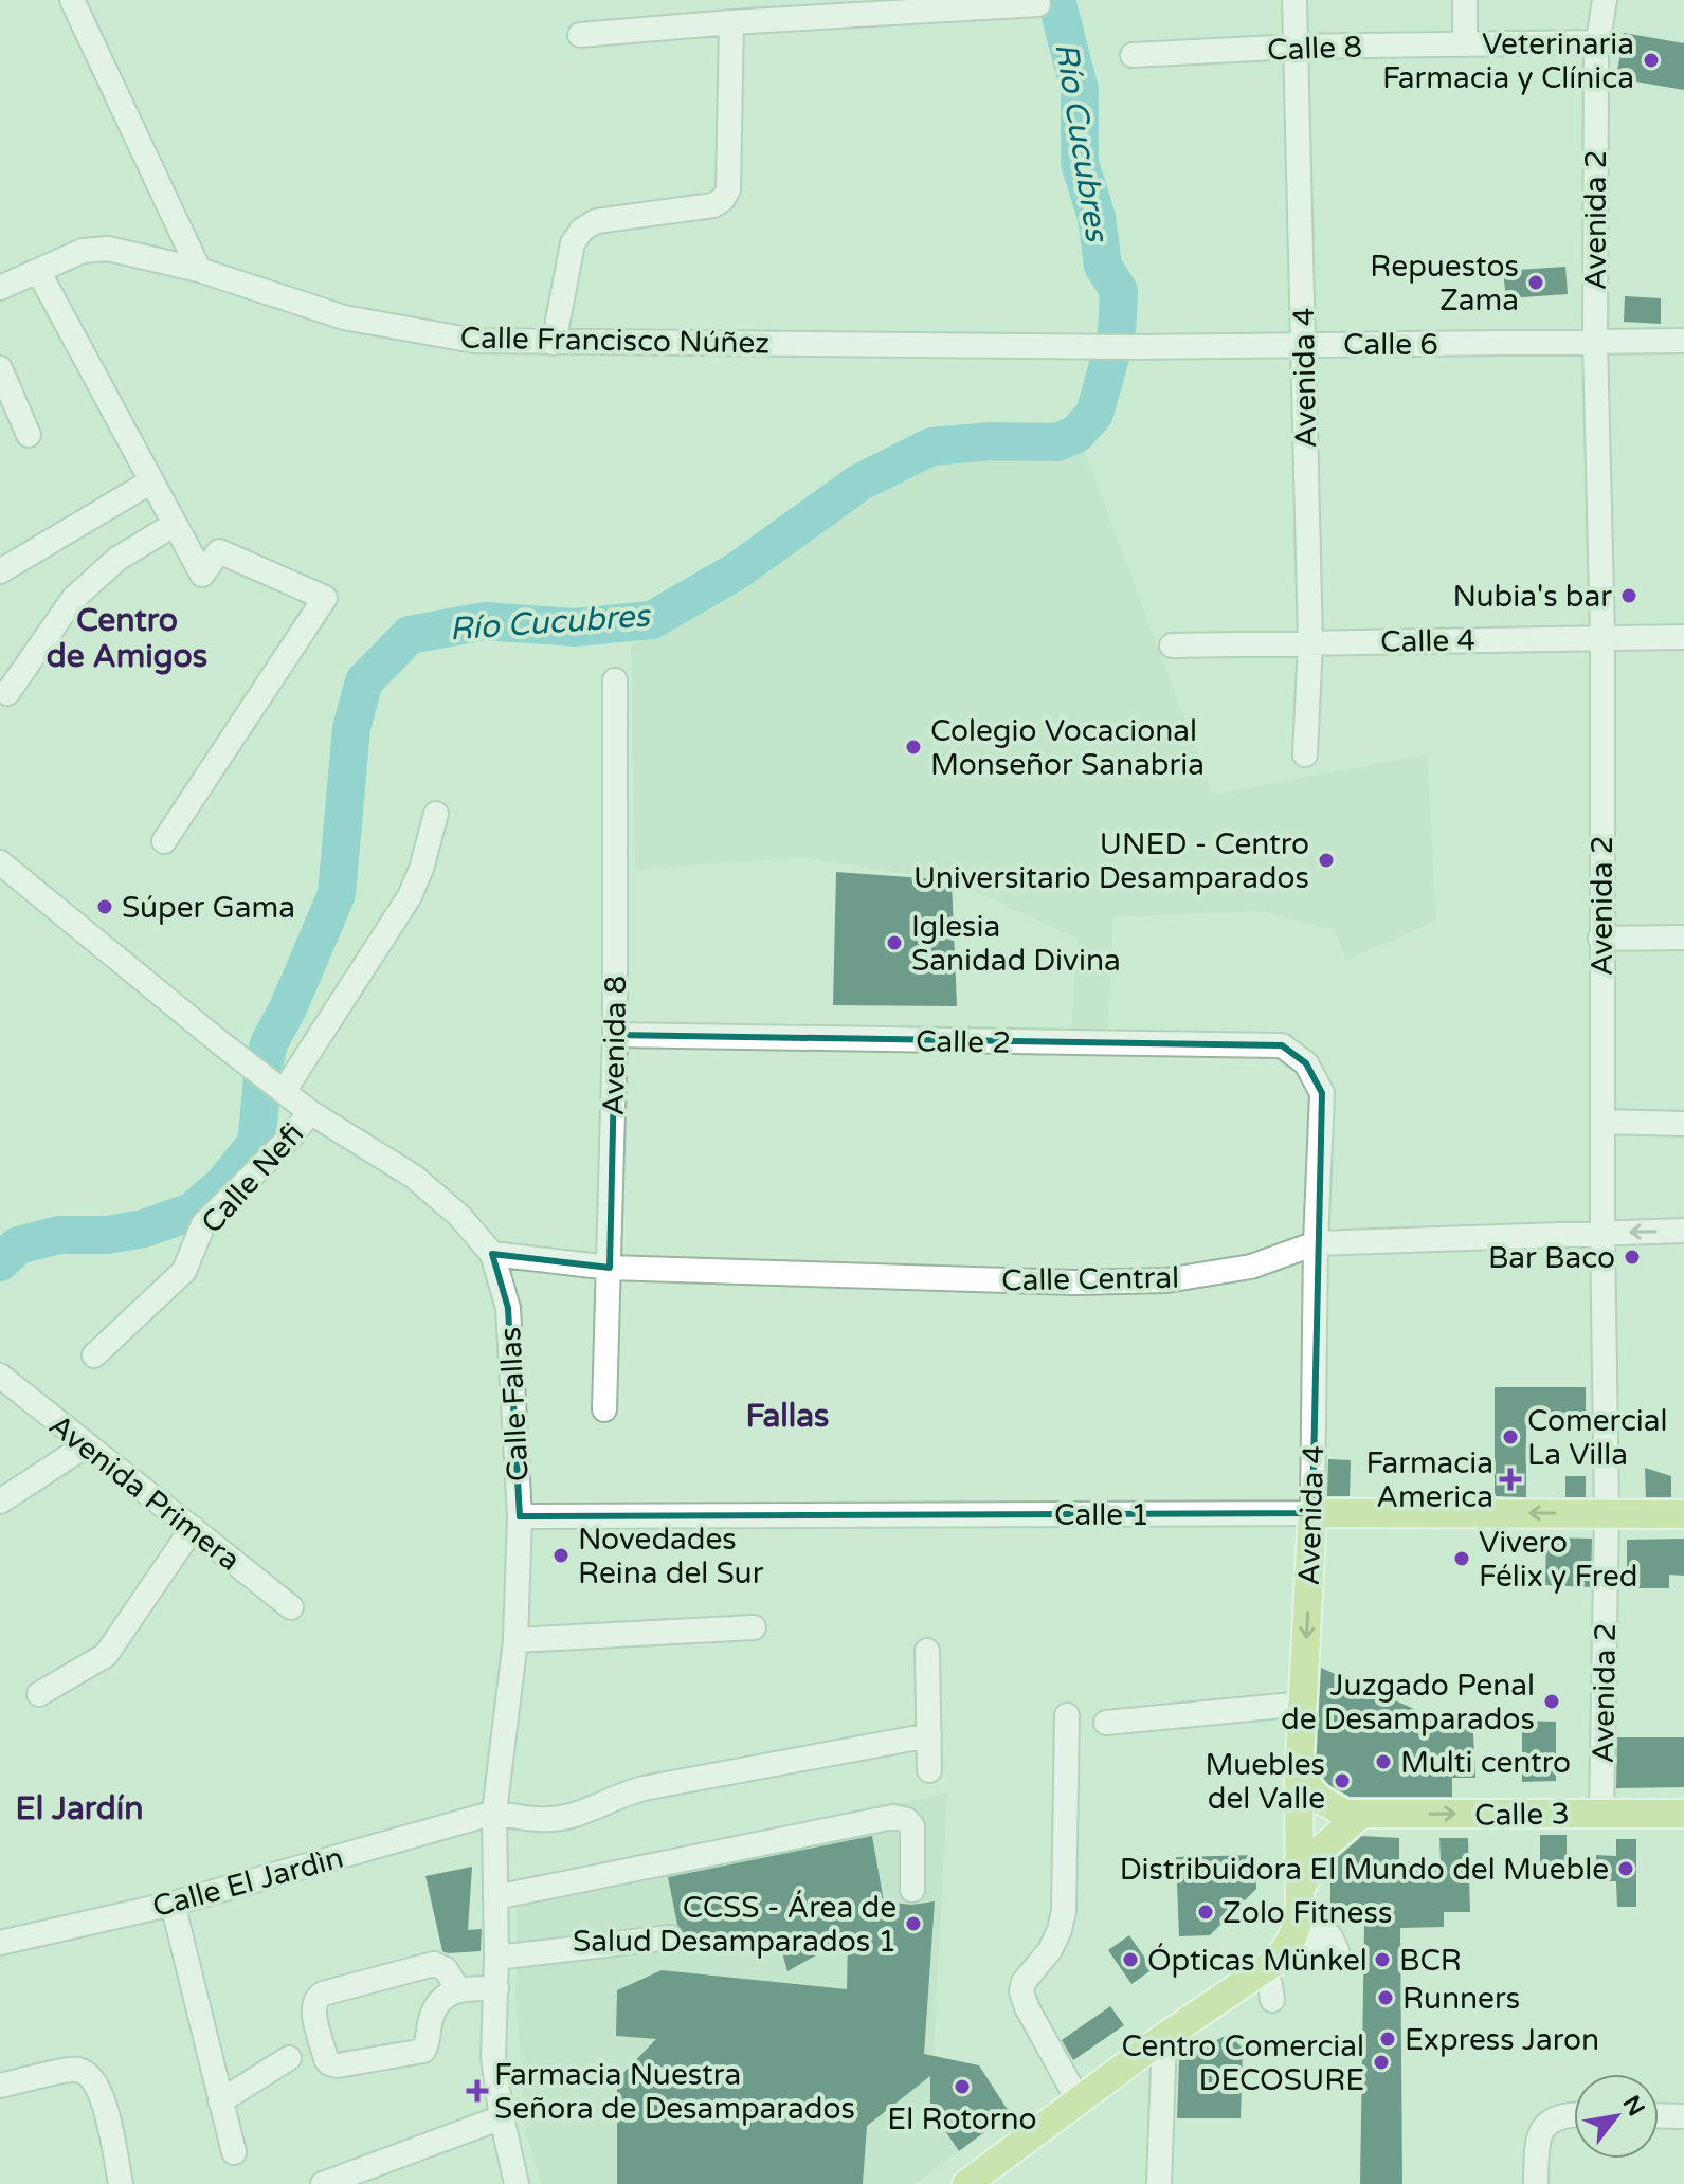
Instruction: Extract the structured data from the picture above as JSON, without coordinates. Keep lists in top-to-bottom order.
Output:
{
  "streets": {
    "main road": ["Avenida 4", "Calle 1", "Calle 3"],
    "street": [
      "Calle 8",
      "Avenida 2",
      "Calle Francisco Núñez",
      "Calle 6",
      "Calle 4",
      "Calle 2",
      "Avenida 8",
      "Calle Nefi",
      "Calle Central",
      "Calle Fallas",
      "Avenida Primera",
      "Calle El Jardìn"
    ]
  },
  "crossings": [
    ["Calle 8", "Avenida 2"],
    ["Calle 8", "Avenida 4"],
    ["Avenida 2", "Calle 6"],
    ["Avenida 2", "Calle 4"],
    ["Avenida 2", "Calle Central"],
    ["Avenida 2", "Calle 1"],
    ["Avenida 2", "Calle 3"],
    ["Calle Francisco Núñez", "Calle 6"],
    ["Calle 6", "Avenida 4"],
    ["Avenida 4", "Calle 4"],
    ["Avenida 4", "Calle 2"],
    ["Avenida 4", "Calle Central"],
    ["Avenida 4", "Calle 1"],
    ["Calle 2", "Avenida 8"],
    ["Avenida 8", "Calle Central"],
    ["Calle Nefi", "Calle Fallas"],
    ["Calle Central", "Calle Fallas"],
    ["Calle Fallas", "Calle 1"],
    ["Calle Fallas", "Calle El Jardìn"]
  ],
  "one_way": ["Calle 3"],
  "districts": ["Centro de Amigos", "Fallas", "El Jardín"],
  "water": ["Río Cucubres"],
  "places": {
    "other": [
      "Veterinaria Farmacia y Clínica",
      "Repuestos Zama",
      "Nubia's bar",
      "Colegio Vocacional Monseñor Sanabria",
      "UNED - Centro Universitario Desamparados",
      "Súper Gama",
      "Iglesia Sanidad Divina",
      "Bar Baco",
      "Comercial La Villa",
      "Novedades Reina del Sur",
      "Vivero Félix y Fred",
      "Juzgado Penal de Desamparados",
      "Multi centro",
      "Muebles del Valle",
      "Distribuidora El Mundo del Mueble",
      "Zolo Fitness",
      "CCSS - Área de Salud Desamparados 1",
      "Ópticas Münkel",
      "BCR",
      "Runners",
      "Express Jaron",
      "Centro Comercial DECOSURE",
      "El Rotorno"
    ],
    "health": ["Farmacia America", "Farmacia Nuestra Señora de Desamparados"]
  },
  "north": "top right"
}
